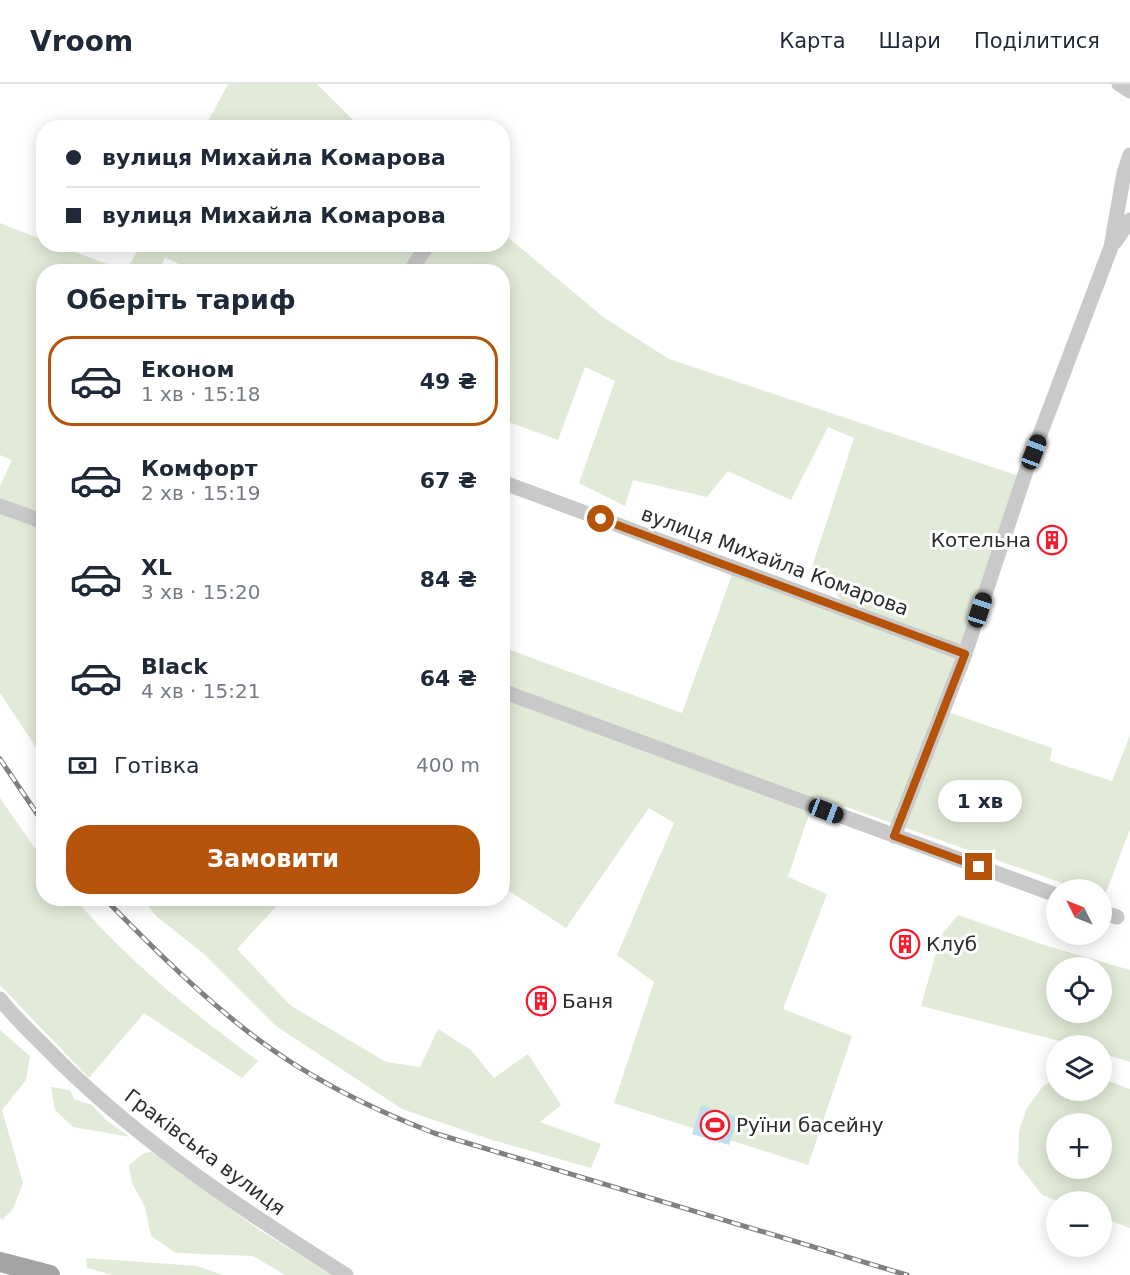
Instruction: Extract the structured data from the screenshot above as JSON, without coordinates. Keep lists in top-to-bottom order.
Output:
{
  "streets": {
    "street": ["вулиця Михайла Комарова", "Граківська вулиця"]
  },
  "places": {
    "building": ["Котельна", "Клуб", "Баня"],
    "sports": ["Руїни басейну"]
  },
  "north": "top left",
  "page": {
    "header": "Vroom",
    "nav": ["Карта", "Шари", "Поділитися"],
    "banner": ["вулиця Михайла Комарова", "вулиця Михайла Комарова"],
    "heading": "Оберіть тариф",
    "list": [
      {
        "name": "Економ",
        "note": "1 хв · 15:18",
        "value": "49 ₴"
      },
      {
        "name": "Комфорт",
        "note": "2 хв · 15:19",
        "value": "67 ₴"
      },
      {
        "name": "XL",
        "note": "3 хв · 15:20",
        "value": "84 ₴"
      },
      {
        "name": "Black",
        "note": "4 хв · 15:21",
        "value": "64 ₴"
      }
    ],
    "pay": ["Готівка", "400 m"],
    "bubble": "1 хв",
    "buttons": "Замовити",
    "map_buttons": ["+", "−"]
  }
}
